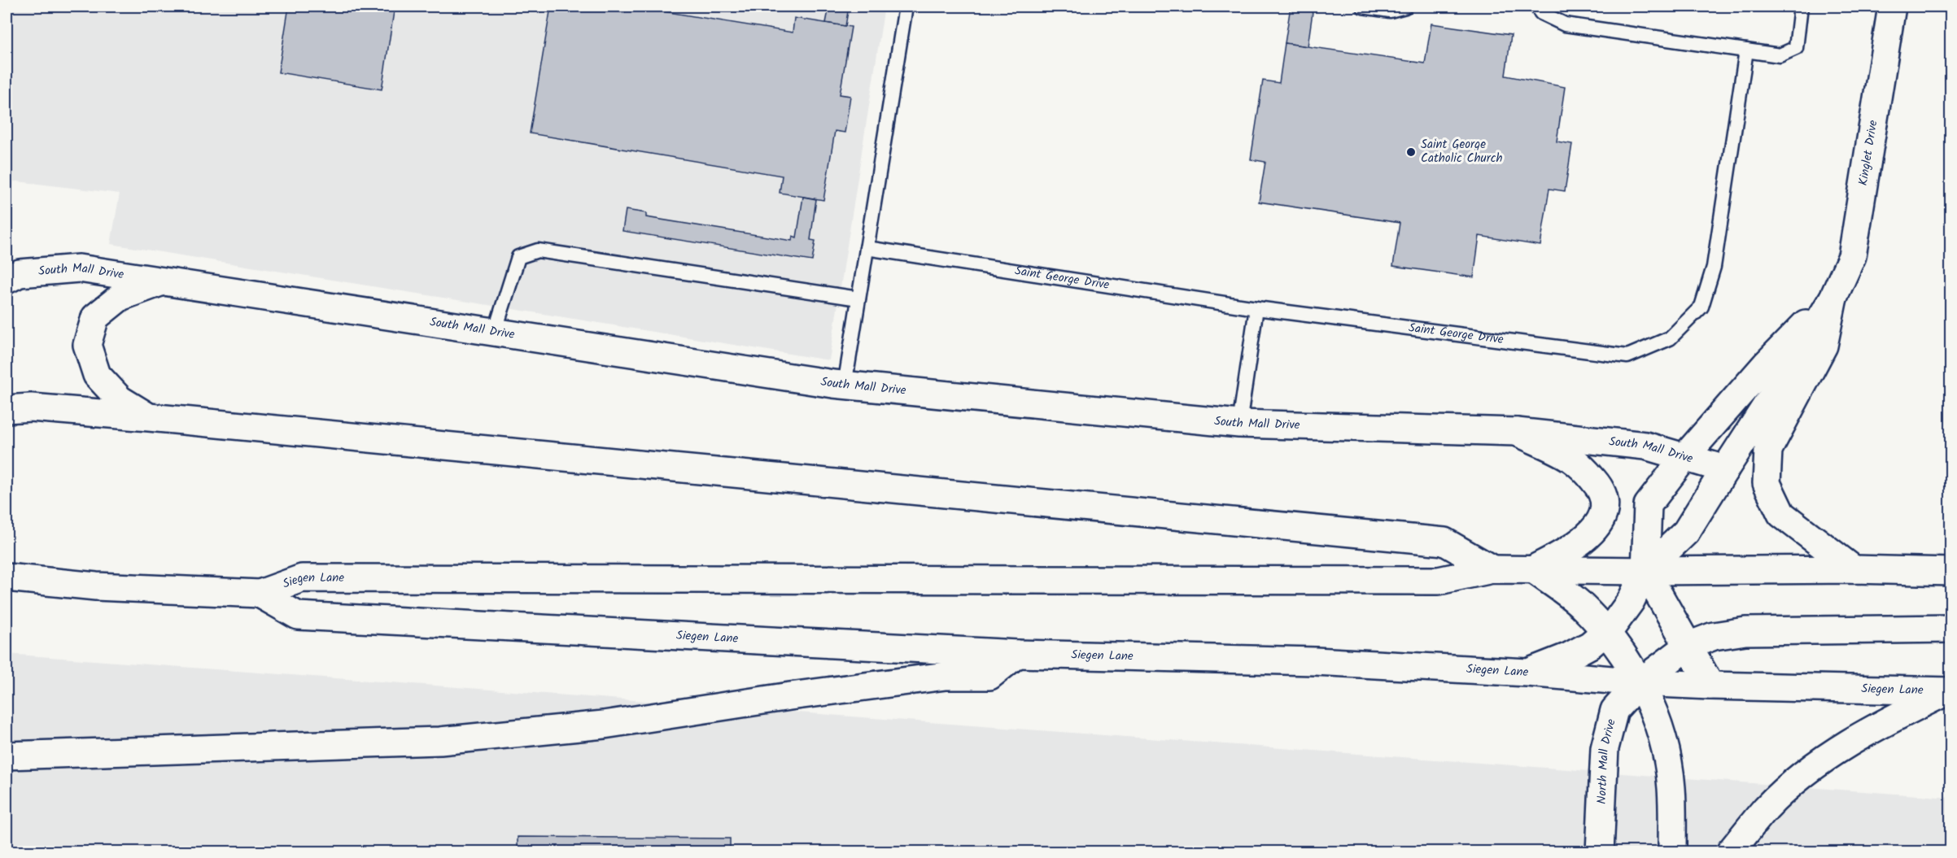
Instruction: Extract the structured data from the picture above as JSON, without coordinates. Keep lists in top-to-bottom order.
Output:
{
  "streets": {
    "main road": [
      "Kinglet Drive",
      "South Mall Drive",
      "Siegen Lane",
      "North Mall Drive"
    ],
    "lane": ["Saint George Drive"]
  },
  "crossings": [
    ["Kinglet Drive", "South Mall Drive"],
    ["Kinglet Drive", "Siegen Lane"],
    ["Siegen Lane", "North Mall Drive"]
  ],
  "places": ["Saint George Catholic Church"]
}
